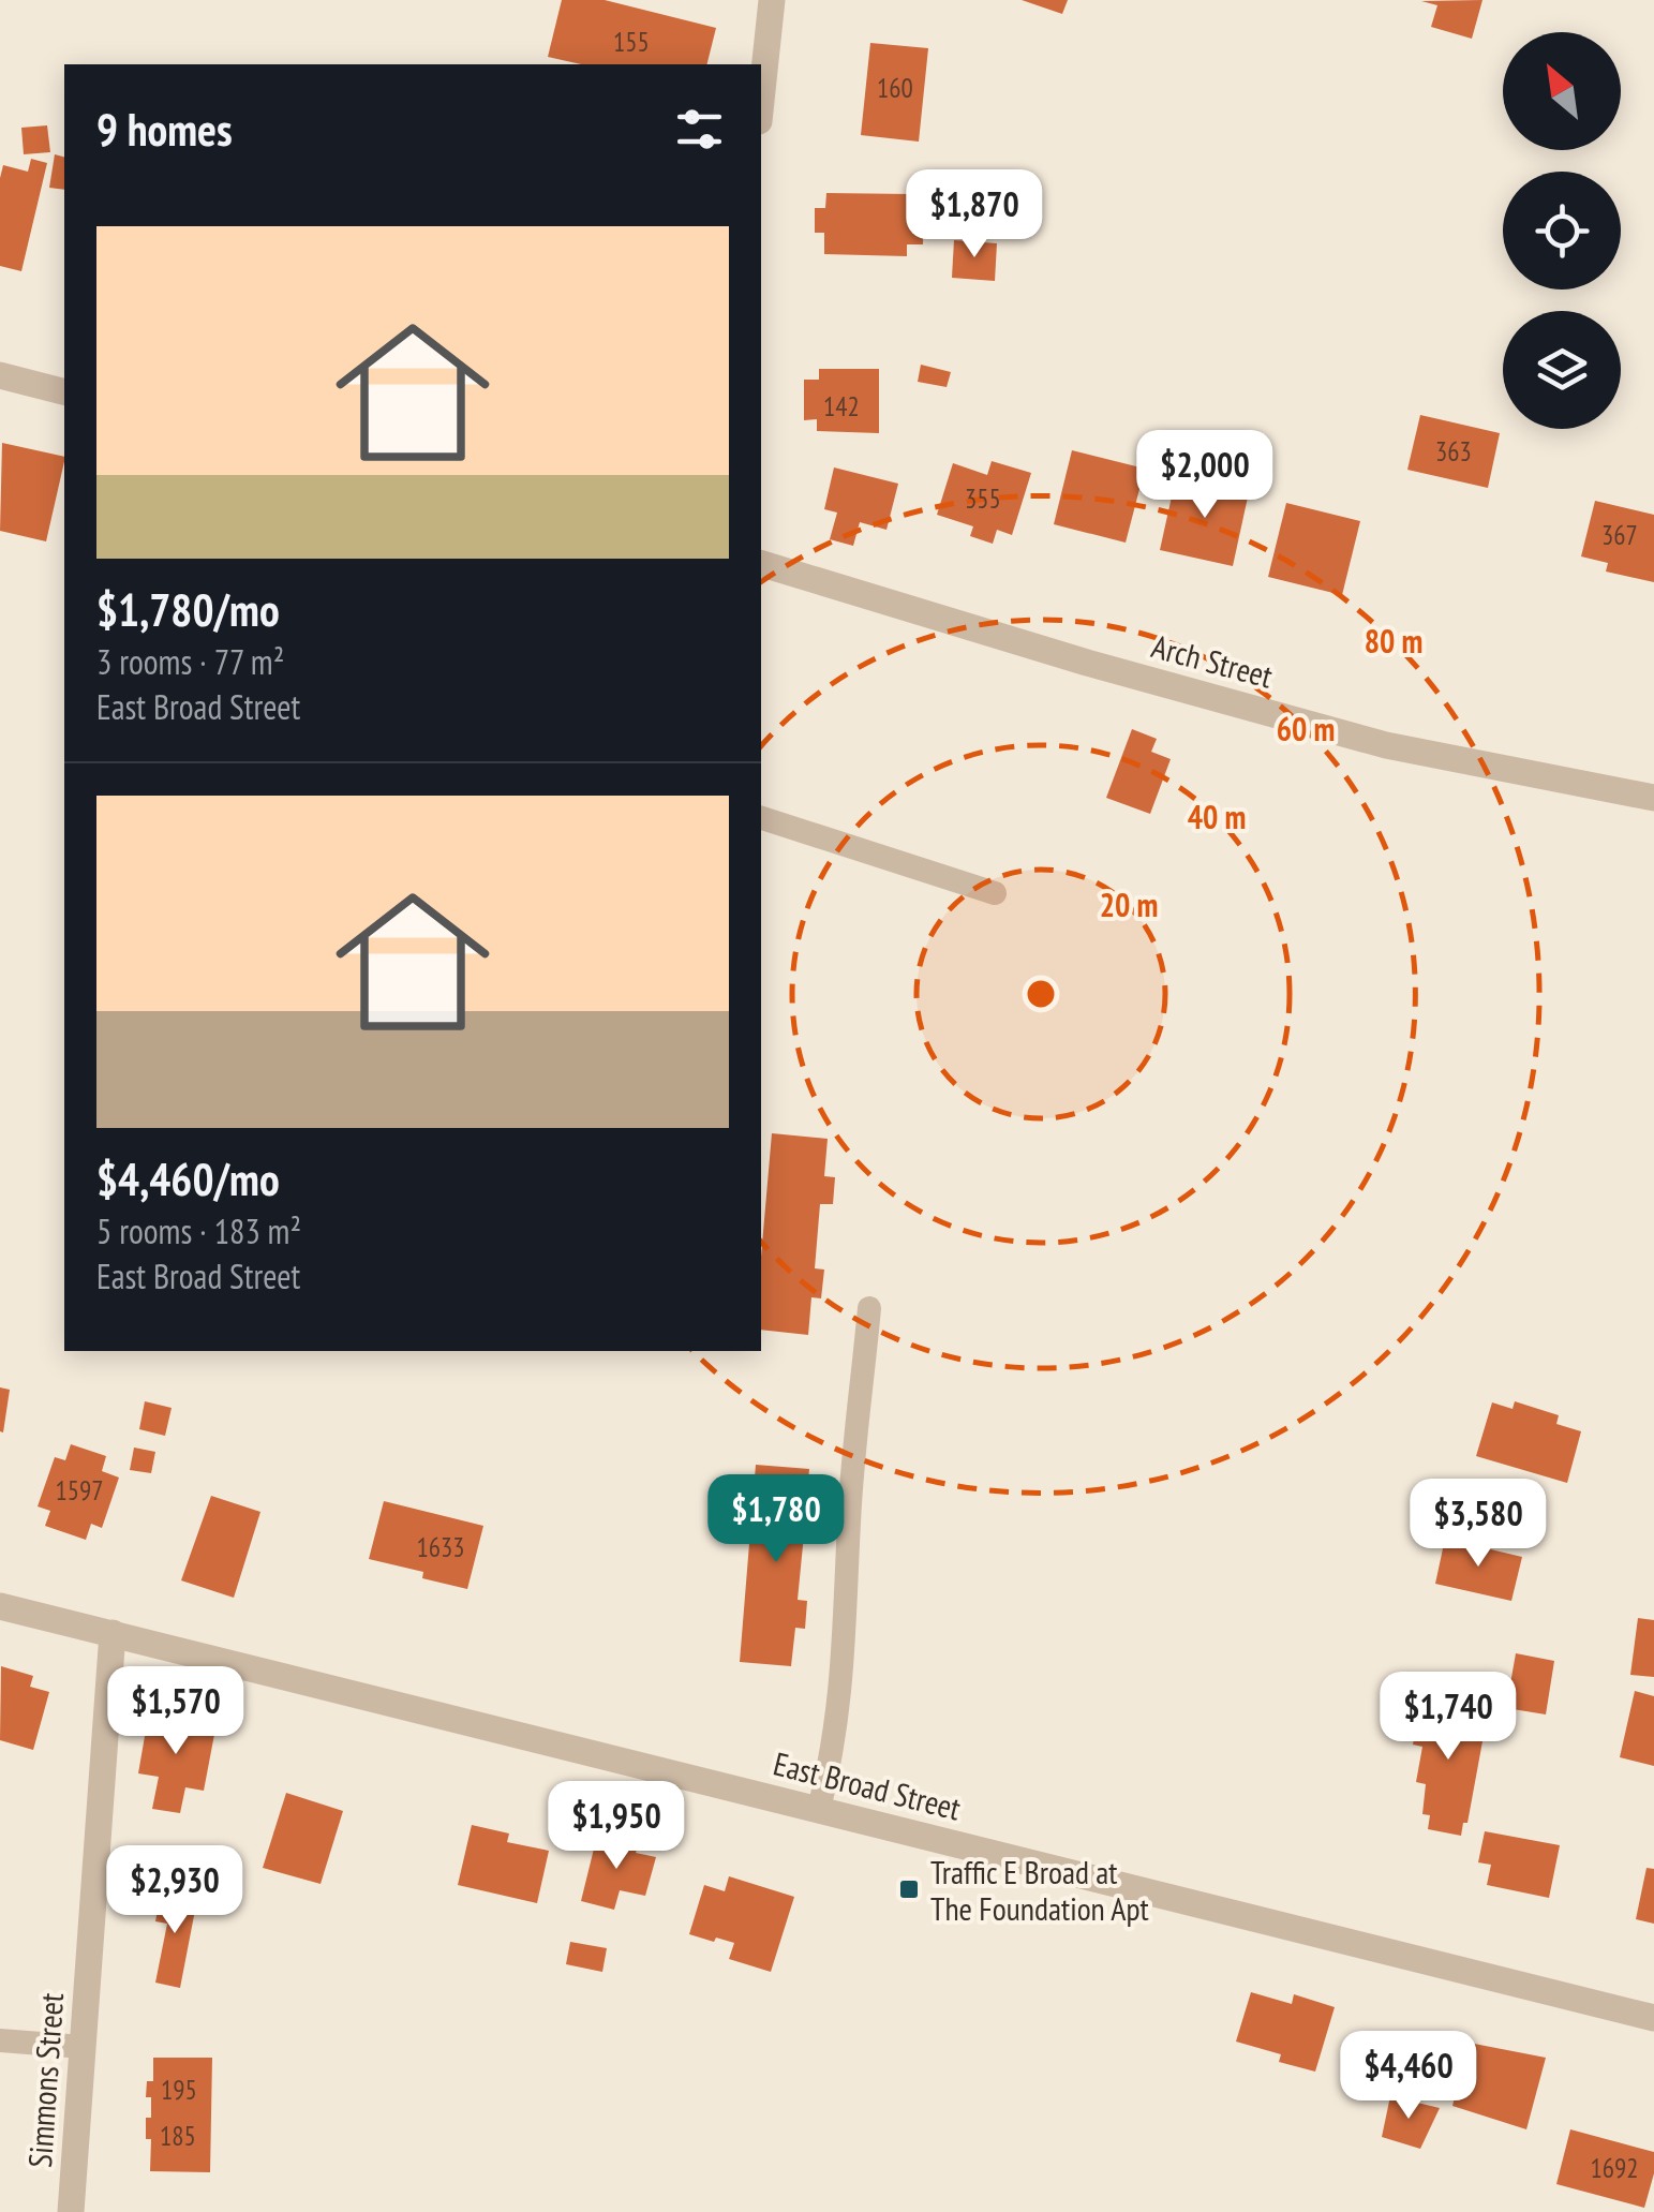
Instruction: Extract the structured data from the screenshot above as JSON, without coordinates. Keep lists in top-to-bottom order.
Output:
{
  "streets": {
    "street": ["Arch Street", "East Broad Street", "Simmons Street"]
  },
  "crossings": [
    ["East Broad Street", "Simmons Street"]
  ],
  "places": {
    "transit": ["Traffic E Broad at The Foundation Apt"]
  },
  "house_numbers": [
    "155",
    "160",
    "142",
    "363",
    "355",
    "367",
    "1597",
    "1633",
    "195",
    "185",
    "1692"
  ],
  "north": "top left",
  "page": {
    "heading": "9 homes",
    "price": [
      "$1,870",
      "$2,000",
      "$1,780",
      "$3,580",
      "$1,570",
      "$1,740",
      "$1,950",
      "$2,930",
      "$4,460"
    ],
    "list": [
      {
        "name": "$1,780/mo",
        "note": "3 rooms · 77 m² · East Broad Street"
      },
      {
        "name": "$4,460/mo",
        "note": "5 rooms · 183 m² · East Broad Street"
      }
    ]
  },
  "rings": [
    "80 m",
    "60 m",
    "40 m",
    "20 m"
  ]
}
